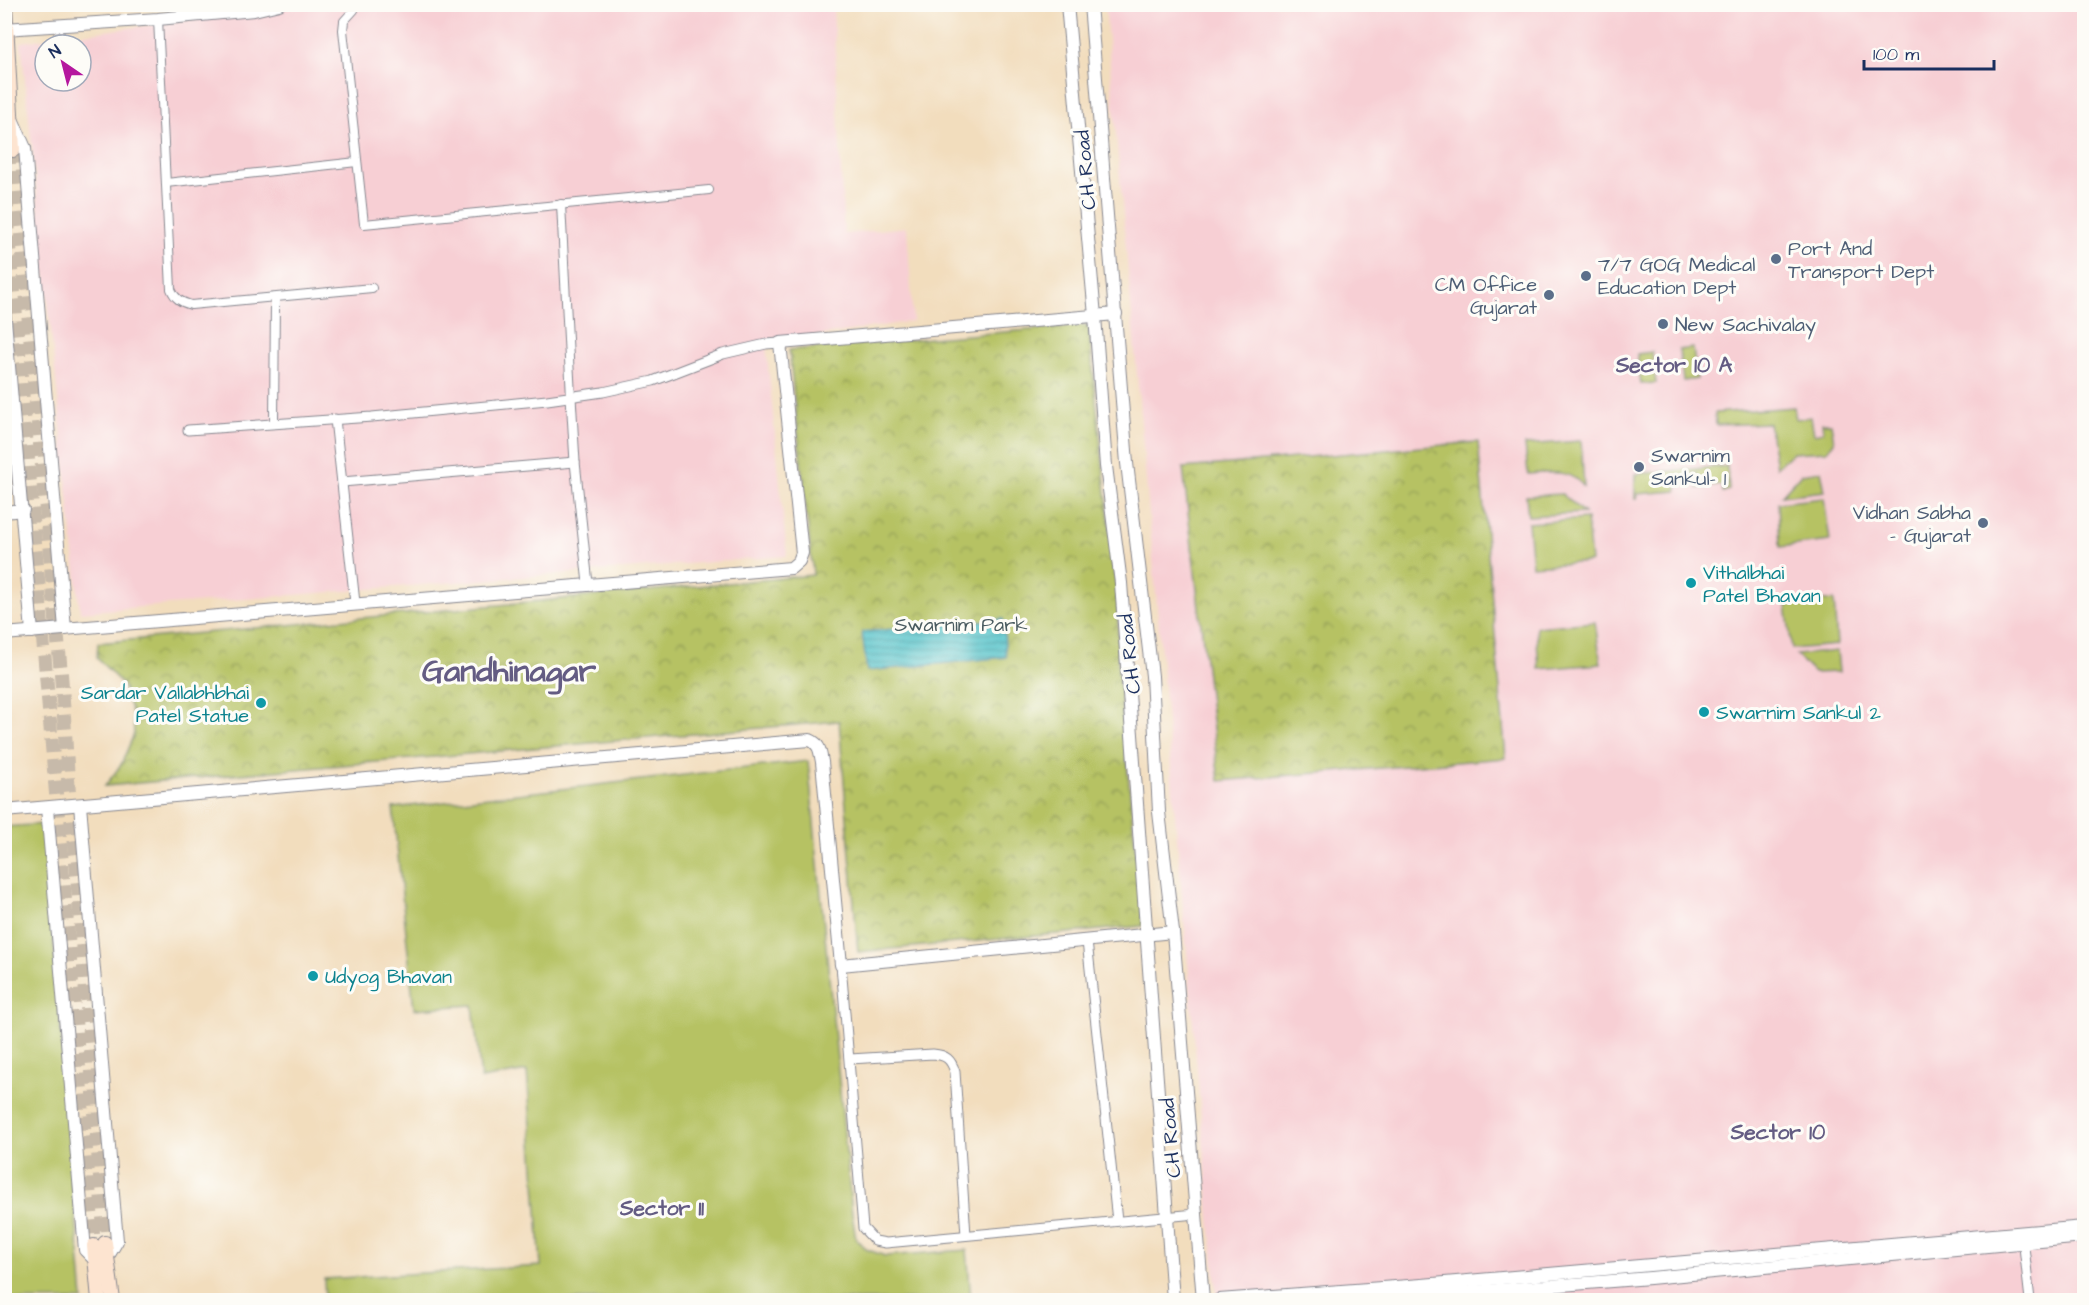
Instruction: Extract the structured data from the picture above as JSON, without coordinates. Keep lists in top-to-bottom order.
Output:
{
  "streets": {
    "street": ["CH Road"]
  },
  "districts": [
    "Sector 10 A",
    "Gandhinagar",
    "Sector 10",
    "Sector 11"
  ],
  "parks": ["Swarnim Park"],
  "places": [
    "Port And Transport Dept",
    "7/7 GOG Medical Education Dept",
    "CM Office Gujarat",
    "New Sachivalay",
    "Swarnim Sankul- 1",
    "Vidhan Sabha - Gujarat",
    "Vithalbhai Patel Bhavan",
    "Sardar Vallabhbhai Patel Statue",
    "Swarnim Sankul 2",
    "Udyog Bhavan"
  ],
  "scale_bar": "100 m",
  "north": "top left"
}
